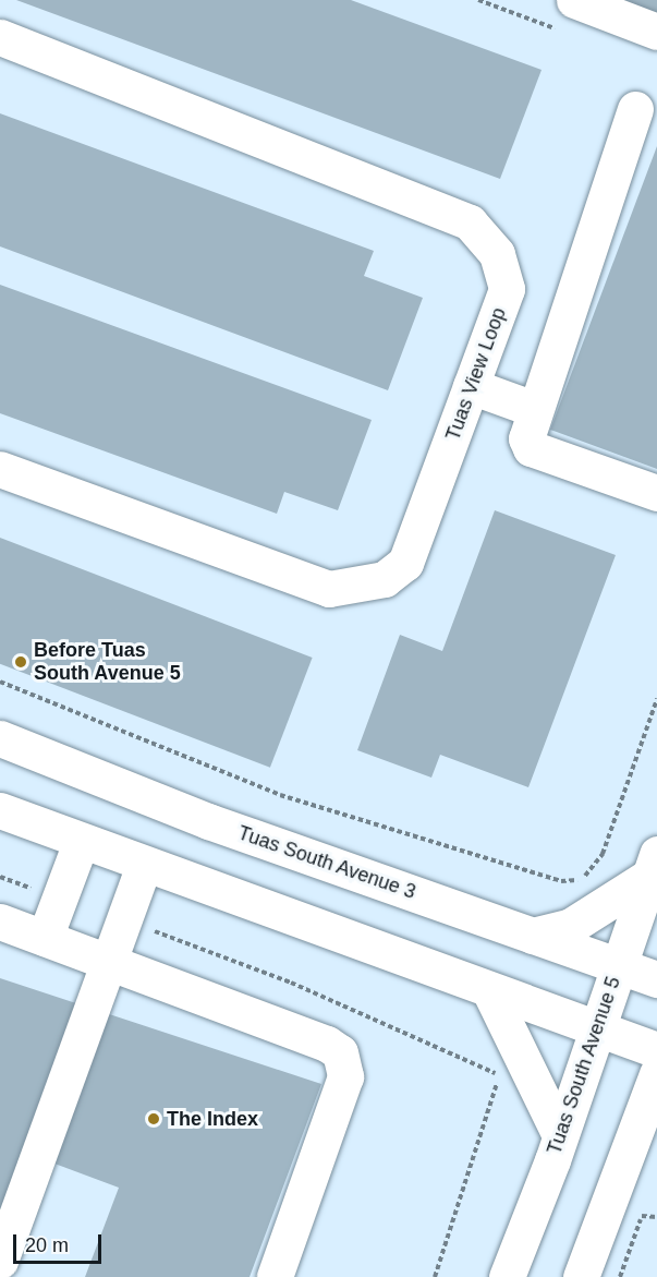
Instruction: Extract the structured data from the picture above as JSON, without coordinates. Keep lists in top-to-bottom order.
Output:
{
  "streets": {
    "street": ["Tuas View Loop", "Tuas South Avenue 3", "Tuas South Avenue 5"]
  },
  "crossings": [
    ["Tuas South Avenue 3", "Tuas South Avenue 5"]
  ],
  "places": ["Before Tuas South Avenue 5", "The Index"],
  "scale_bar": "20 m"
}
